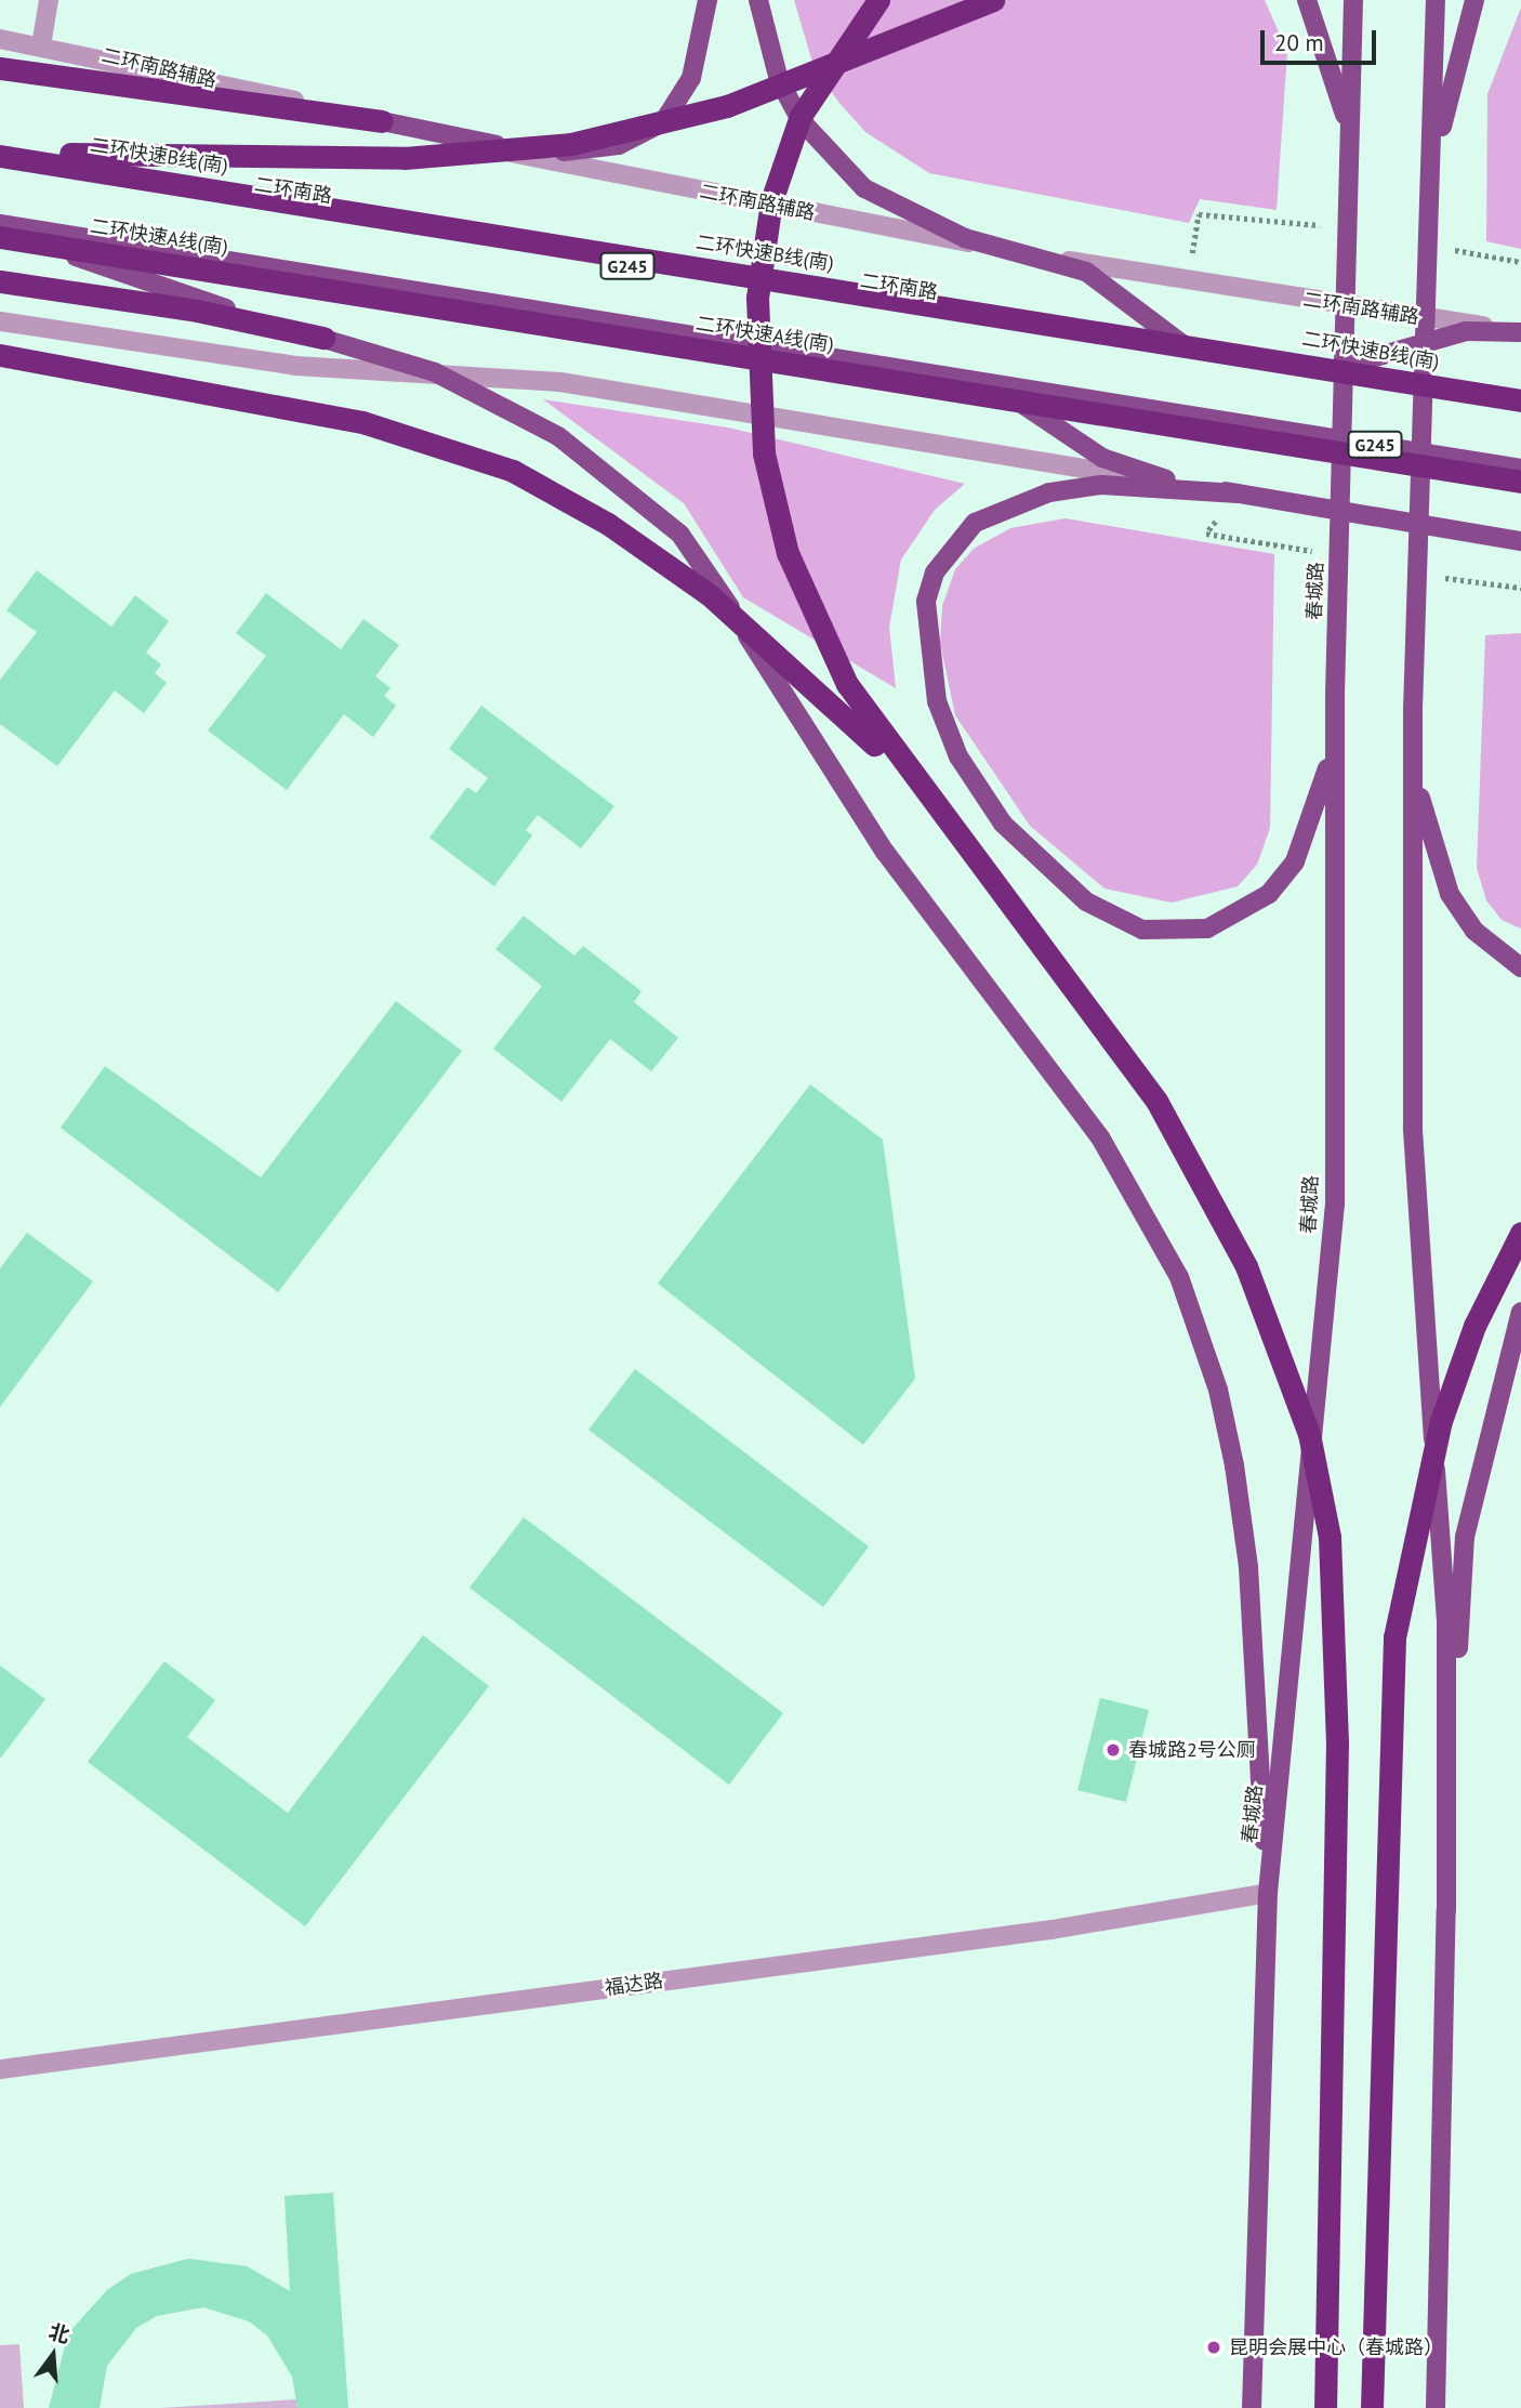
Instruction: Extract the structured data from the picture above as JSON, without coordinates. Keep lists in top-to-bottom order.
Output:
{
  "streets": {
    "highway": ["二环快速B线(南)", "二环快速A线(南)"],
    "main road": ["二环南路", "G245", "春城路"],
    "street": ["二环南路辅路", "福达路"]
  },
  "crossings": [
    ["二环快速B线(南)", "二环南路"],
    ["二环快速A线(南)", "G245"],
    ["春城路", "福达路"]
  ],
  "places": ["春城路2号公厕", "昆明会展中心（春城路）"],
  "scale_bar": "20 m",
  "north": "top"
}
